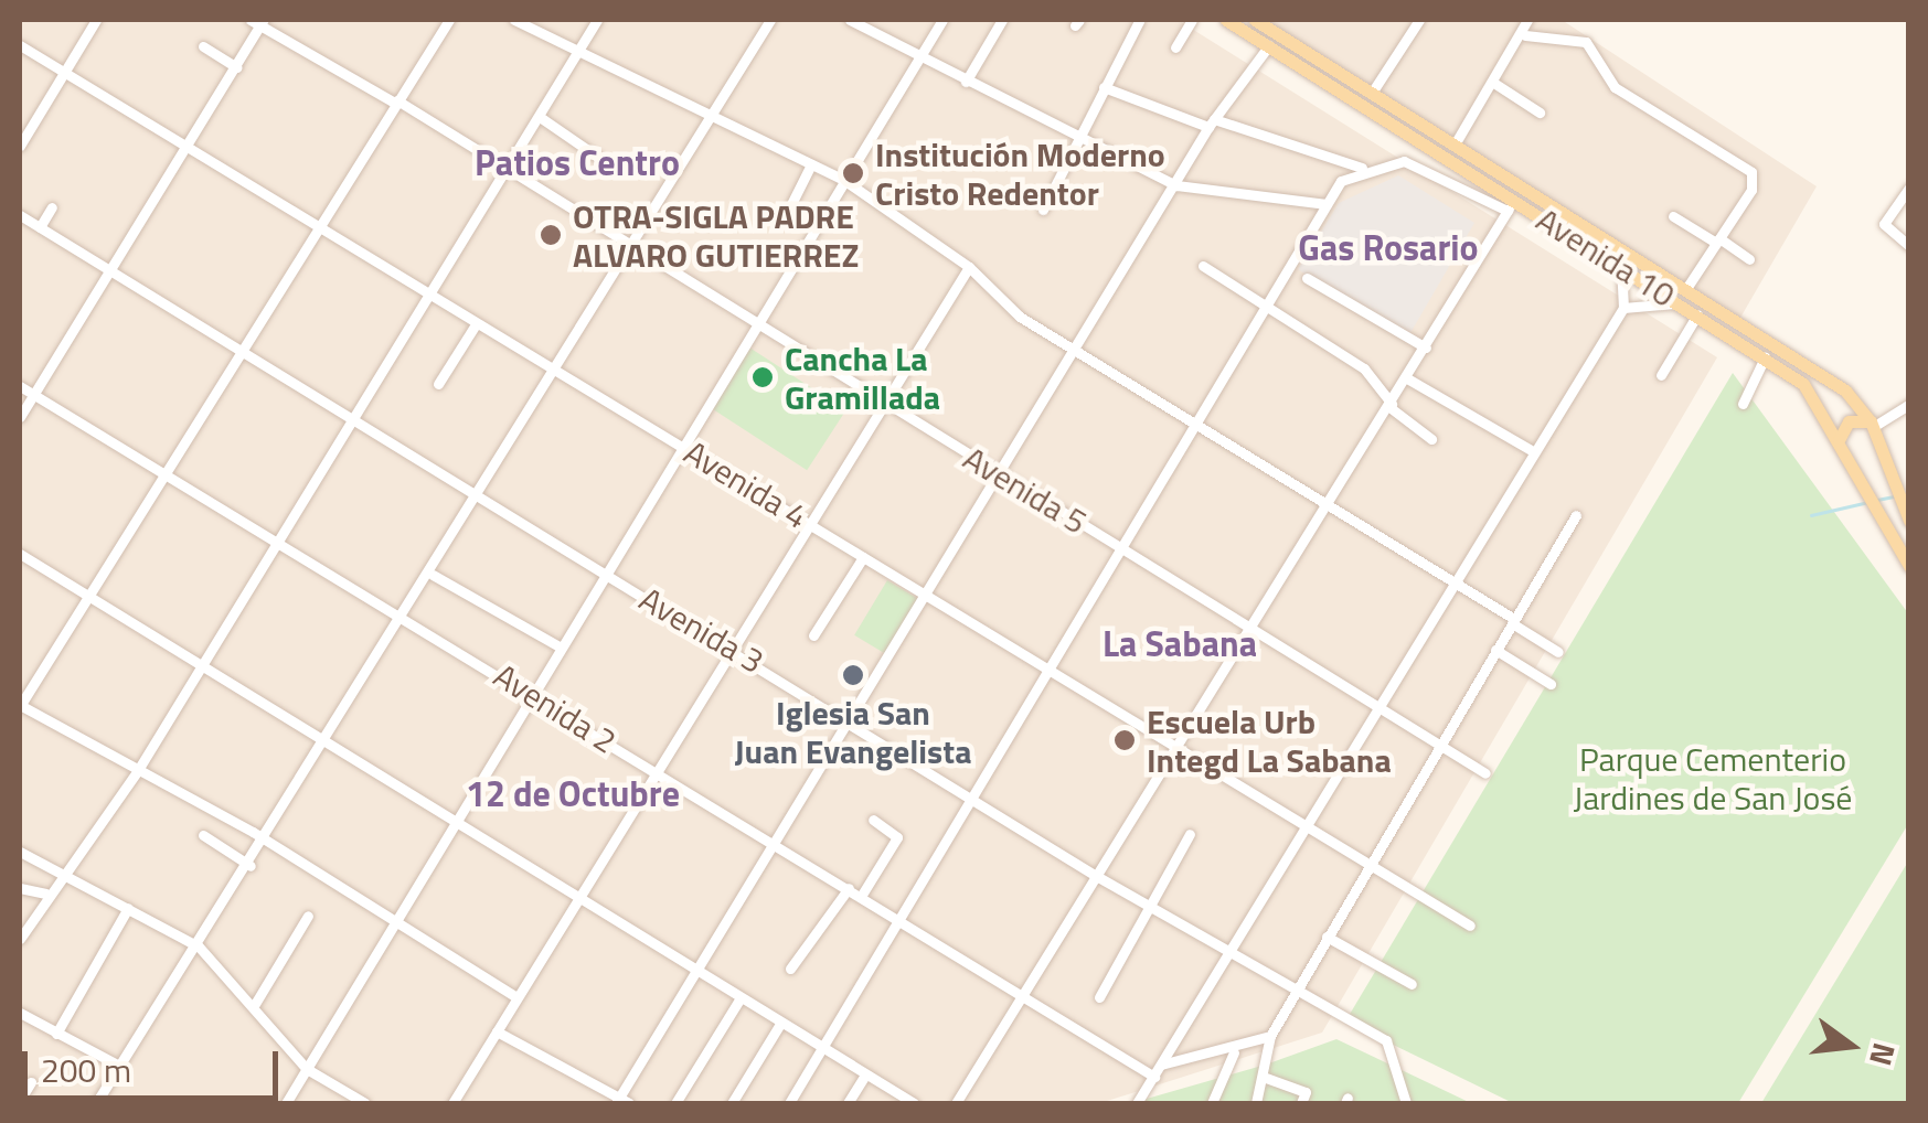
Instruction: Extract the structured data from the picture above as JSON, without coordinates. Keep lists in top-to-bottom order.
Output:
{
  "streets": {
    "main road": ["Avenida 10"],
    "street": [
      "Avenida 4",
      "Avenida 5",
      "Avenida 3",
      "Avenida 2"
    ]
  },
  "districts": [
    "Patios Centro",
    "Gas Rosario",
    "La Sabana",
    "12 de Octubre"
  ],
  "parks": ["Parque Cementerio Jardines de San José"],
  "places": [
    "Institución Moderno Cristo Redentor",
    "OTRA-SIGLA PADRE ALVARO GUTIERREZ",
    "Cancha La Gramillada",
    "Iglesia San Juan Evangelista",
    "Escuela Urb Integd La Sabana"
  ],
  "scale_bar": "200 m",
  "north": "right"
}
